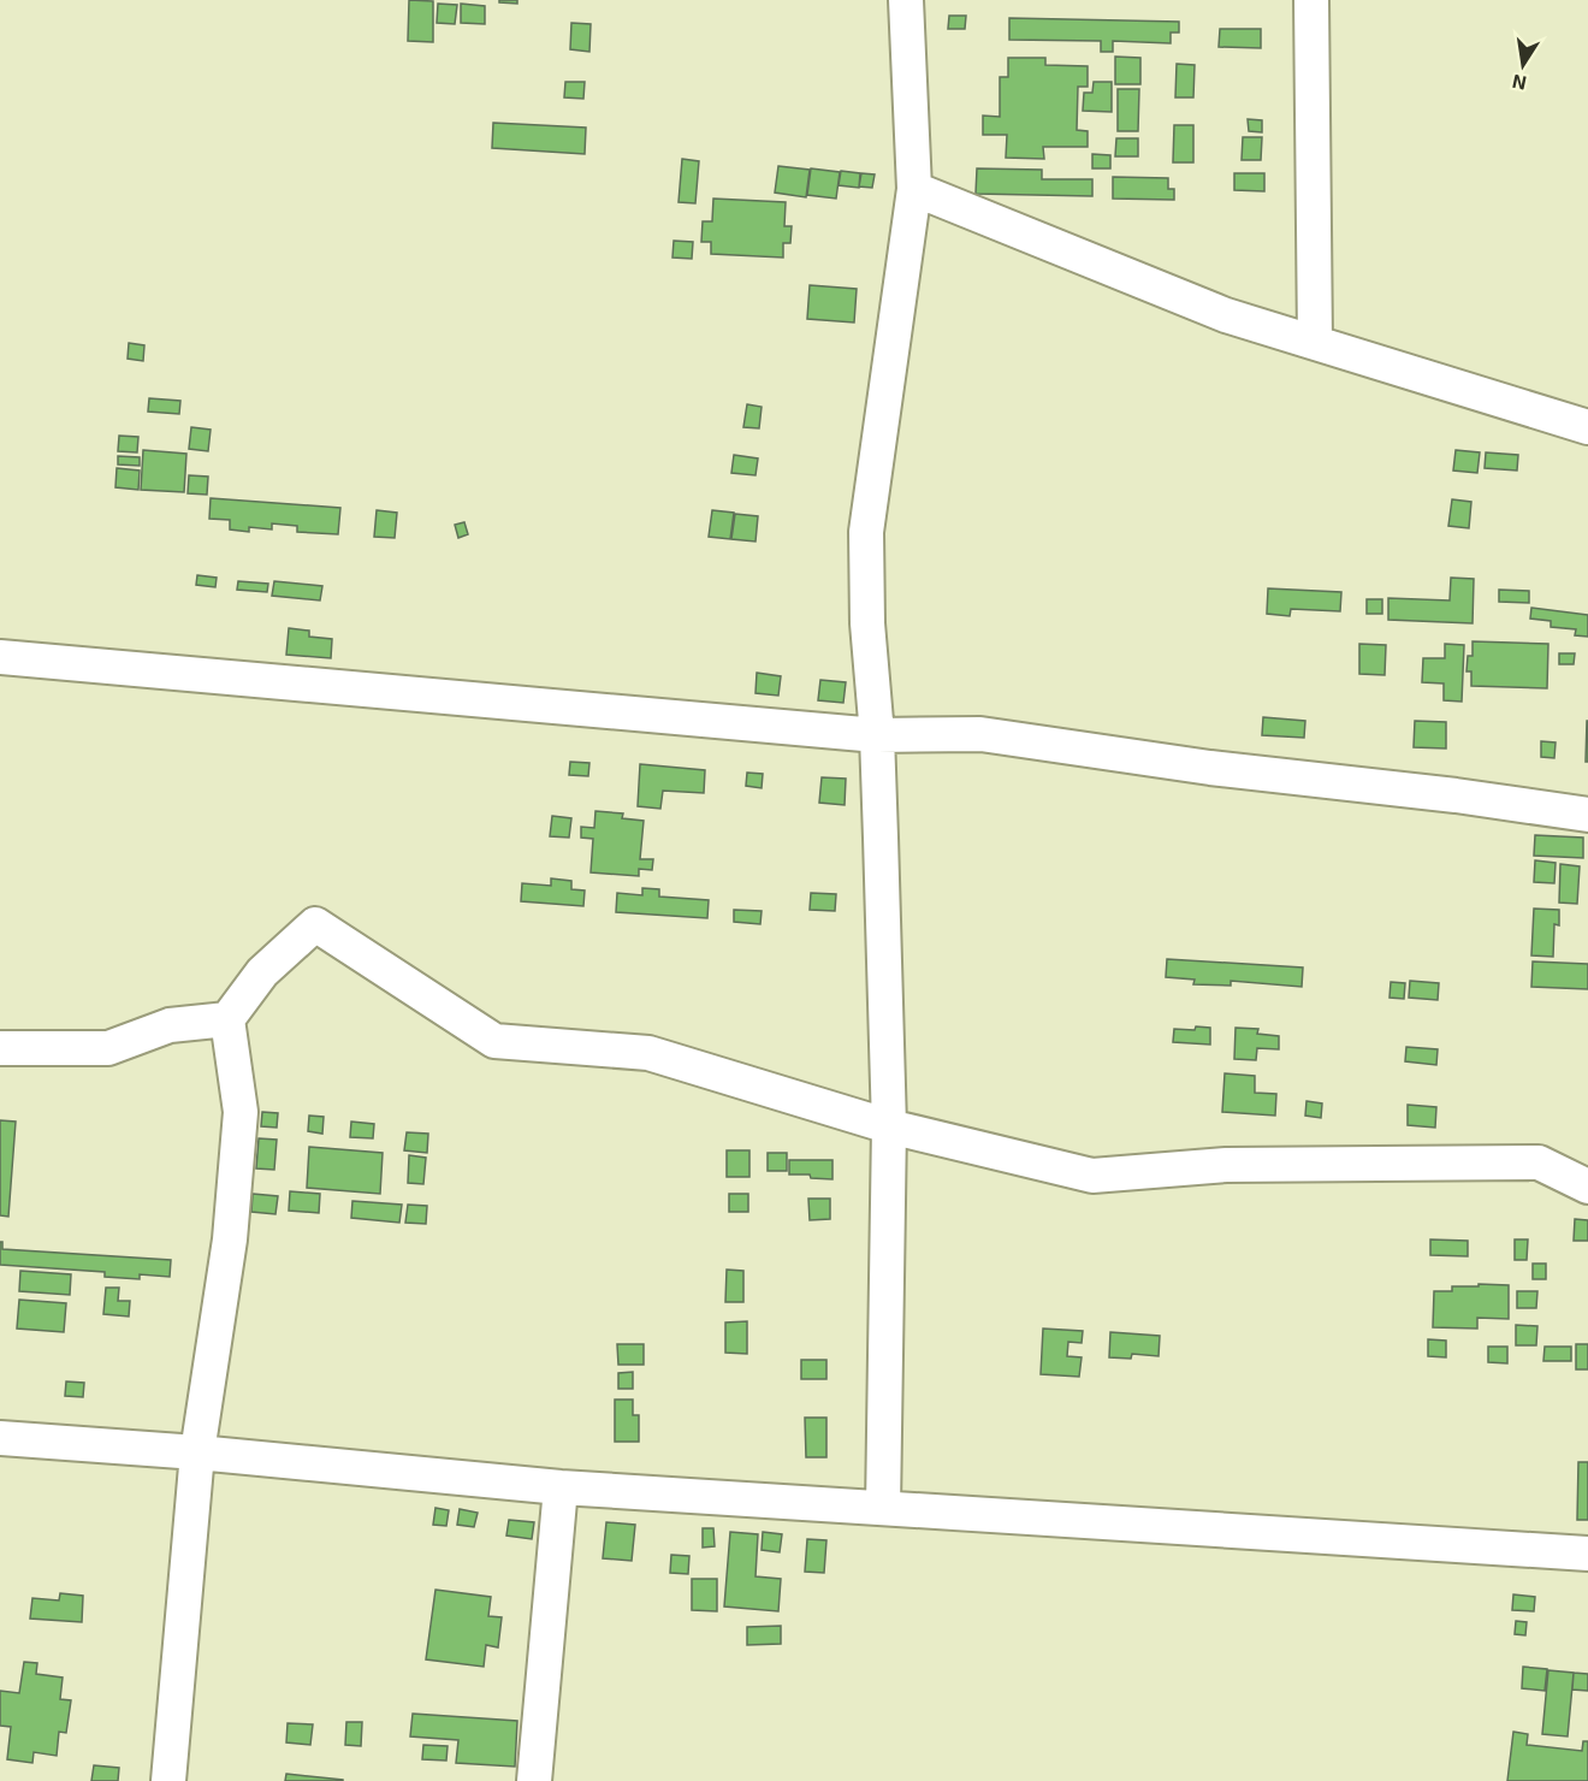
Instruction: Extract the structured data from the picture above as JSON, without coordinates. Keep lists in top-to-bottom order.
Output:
{
  "north": "bottom"
}
